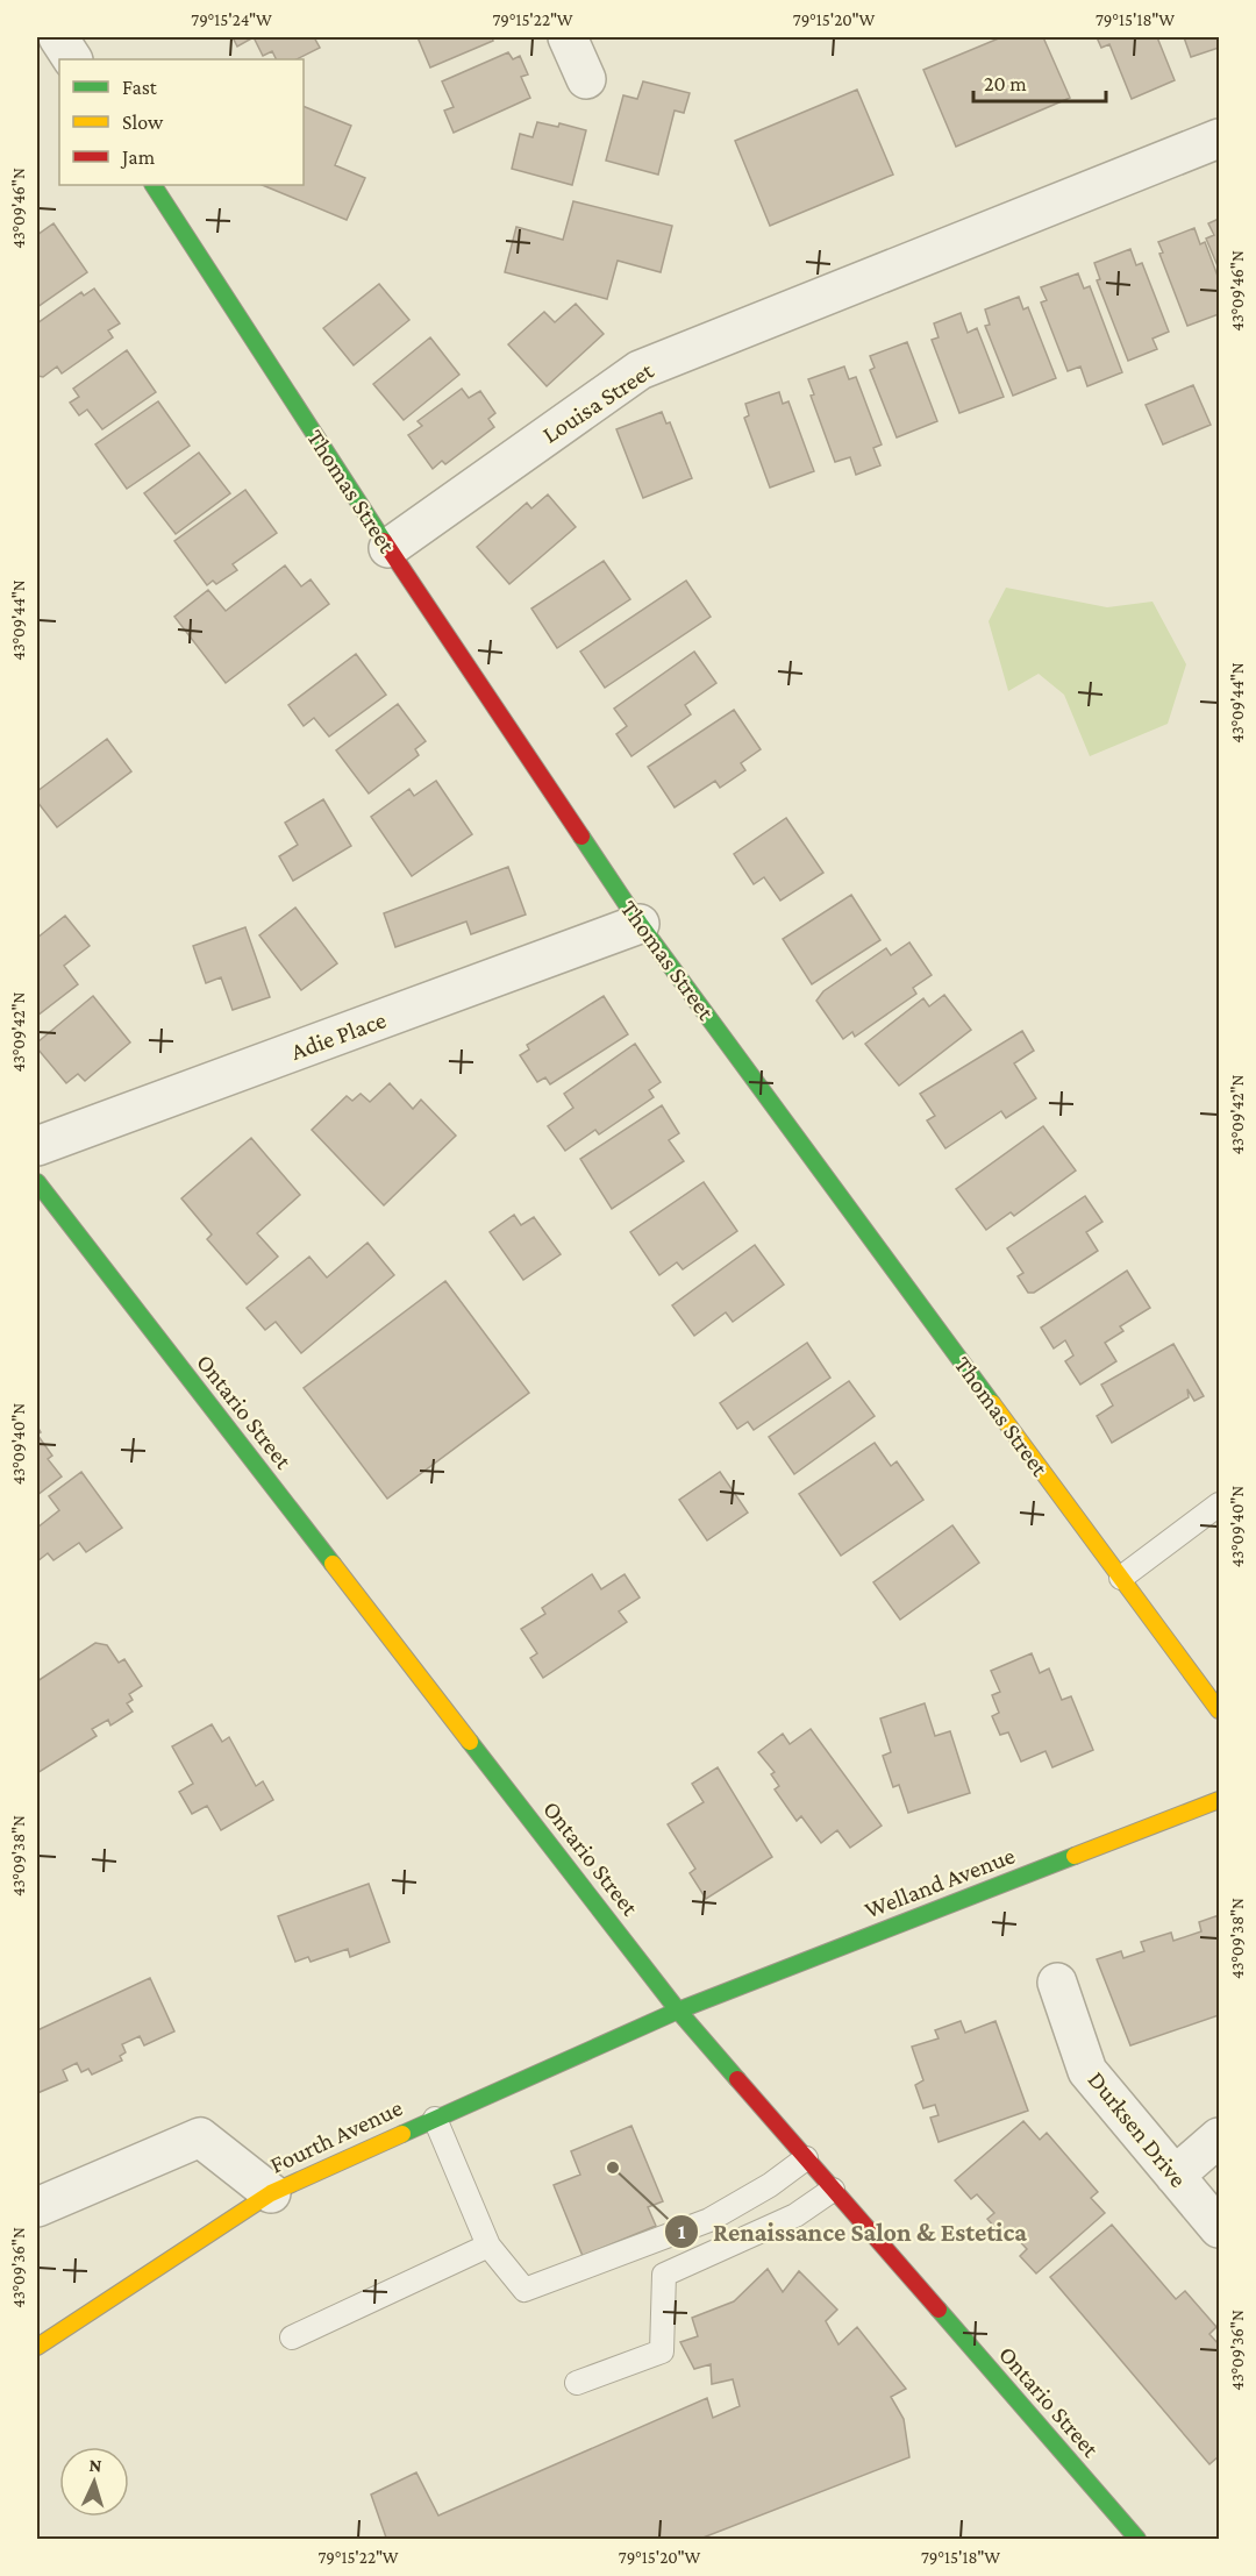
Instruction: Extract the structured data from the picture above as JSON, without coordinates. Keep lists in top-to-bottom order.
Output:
{
  "streets": {
    "main road": [
      "Thomas Street",
      "Ontario Street",
      "Welland Avenue",
      "Fourth Avenue"
    ],
    "street": ["Louisa Street", "Adie Place", "Durksen Drive"]
  },
  "crossings": [
    ["Louisa Street", "Thomas Street"],
    ["Thomas Street", "Adie Place"],
    ["Ontario Street", "Welland Avenue"],
    ["Ontario Street", "Fourth Avenue"],
    ["Welland Avenue", "Fourth Avenue"]
  ],
  "places": ["Renaissance Salon & Estetica"],
  "legend": ["Fast", "Slow", "Jam"],
  "scale_bar": "20 m",
  "north": "top",
  "coordinates": [
    "79°15'24\"W",
    "79°15'22\"W",
    "79°15'20\"W",
    "79°15'18\"W",
    "43°09'46\"N",
    "43°09'44\"N",
    "43°09'42\"N",
    "43°09'40\"N",
    "43°09'38\"N",
    "43°09'36\"N"
  ]
}
